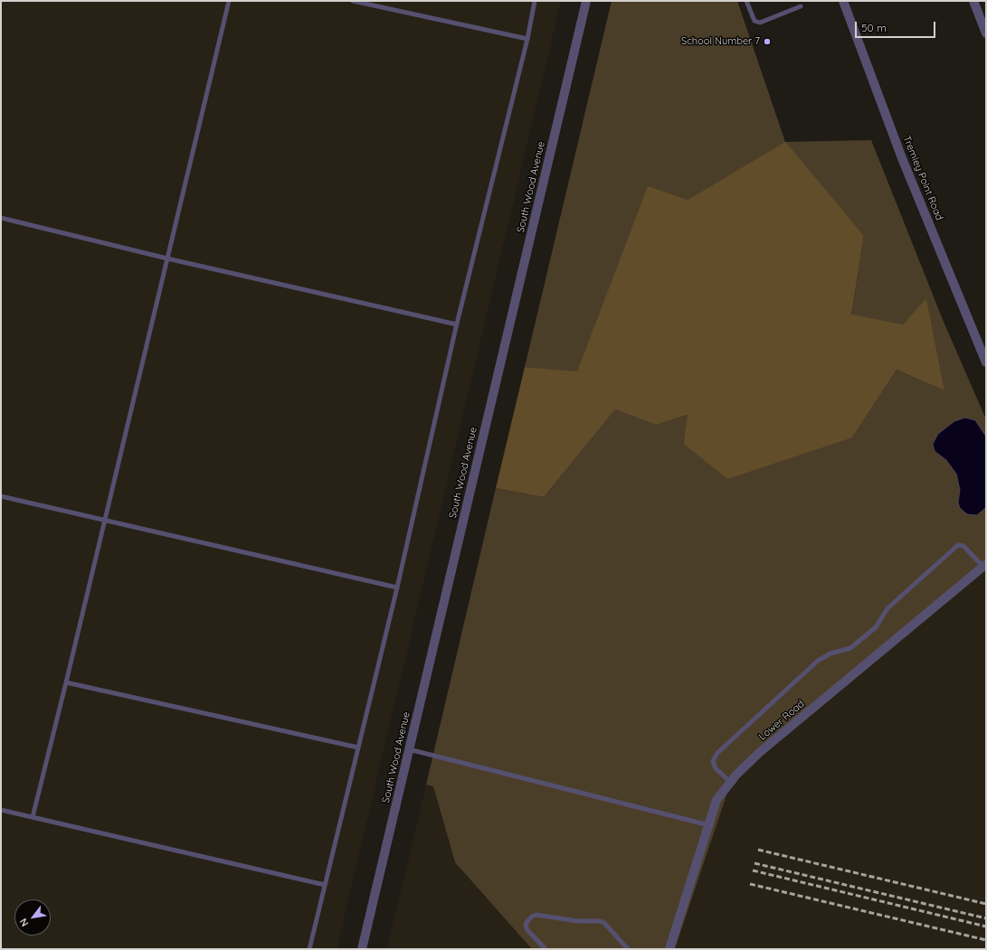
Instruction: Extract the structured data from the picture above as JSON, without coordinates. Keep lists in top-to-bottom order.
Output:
{
  "streets": {
    "street": ["Tremley Point Road", "South Wood Avenue", "Lower Road"]
  },
  "places": ["School Number 7"],
  "scale_bar": "50 m",
  "north": "bottom left"
}
